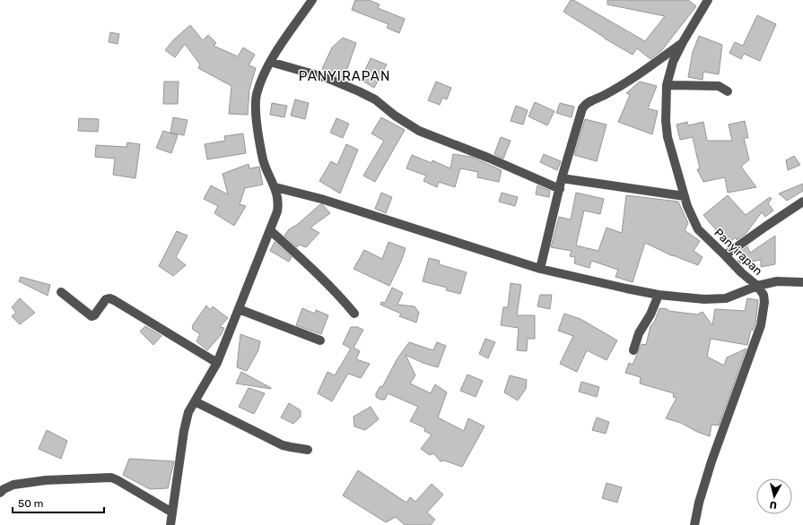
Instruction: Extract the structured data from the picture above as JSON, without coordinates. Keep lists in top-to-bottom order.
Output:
{
  "streets": {
    "street": ["Panyirapan"]
  },
  "districts": ["PANYIRAPAN"],
  "scale_bar": "50 m",
  "north": "bottom"
}
